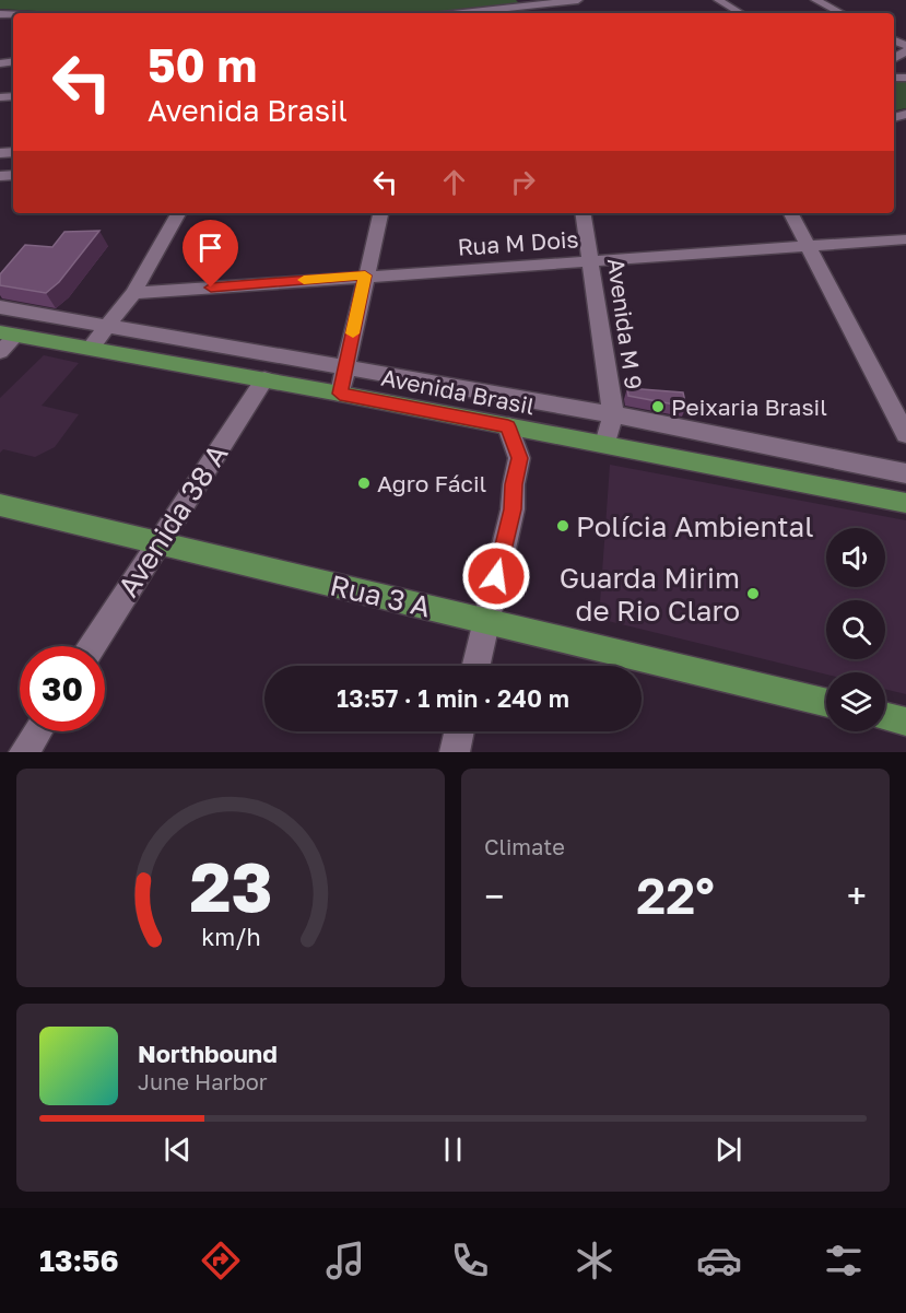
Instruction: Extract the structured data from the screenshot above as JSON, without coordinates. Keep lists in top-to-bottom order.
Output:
{
  "streets": {
    "main road": ["Avenida Brasil", "Rua 3 A"],
    "street": ["Rua M Dois", "Avenida M 9", "Avenida 38 A"]
  },
  "crossings": [
    ["Rua M Dois", "Avenida M 9"],
    ["Avenida M 9", "Avenida Brasil"],
    ["Avenida Brasil", "Avenida 38 A"],
    ["Avenida 38 A", "Rua 3 A"]
  ],
  "places": [
    "Peixaria Brasil",
    "Agro Fácil",
    "Polícia Ambiental",
    "Guarda Mirim de Rio Claro"
  ],
  "page": {
    "turn": ["50 m", "Avenida Brasil"],
    "limit": "30",
    "trip": "13:57 · 1 min · 240 m",
    "tile": "Climate",
    "heat": ["−", "22°", "+"],
    "song": ["Northbound", "June Harbor"],
    "tabs": "13:56",
    "gauge": ["23", "km/h"]
  }
}
